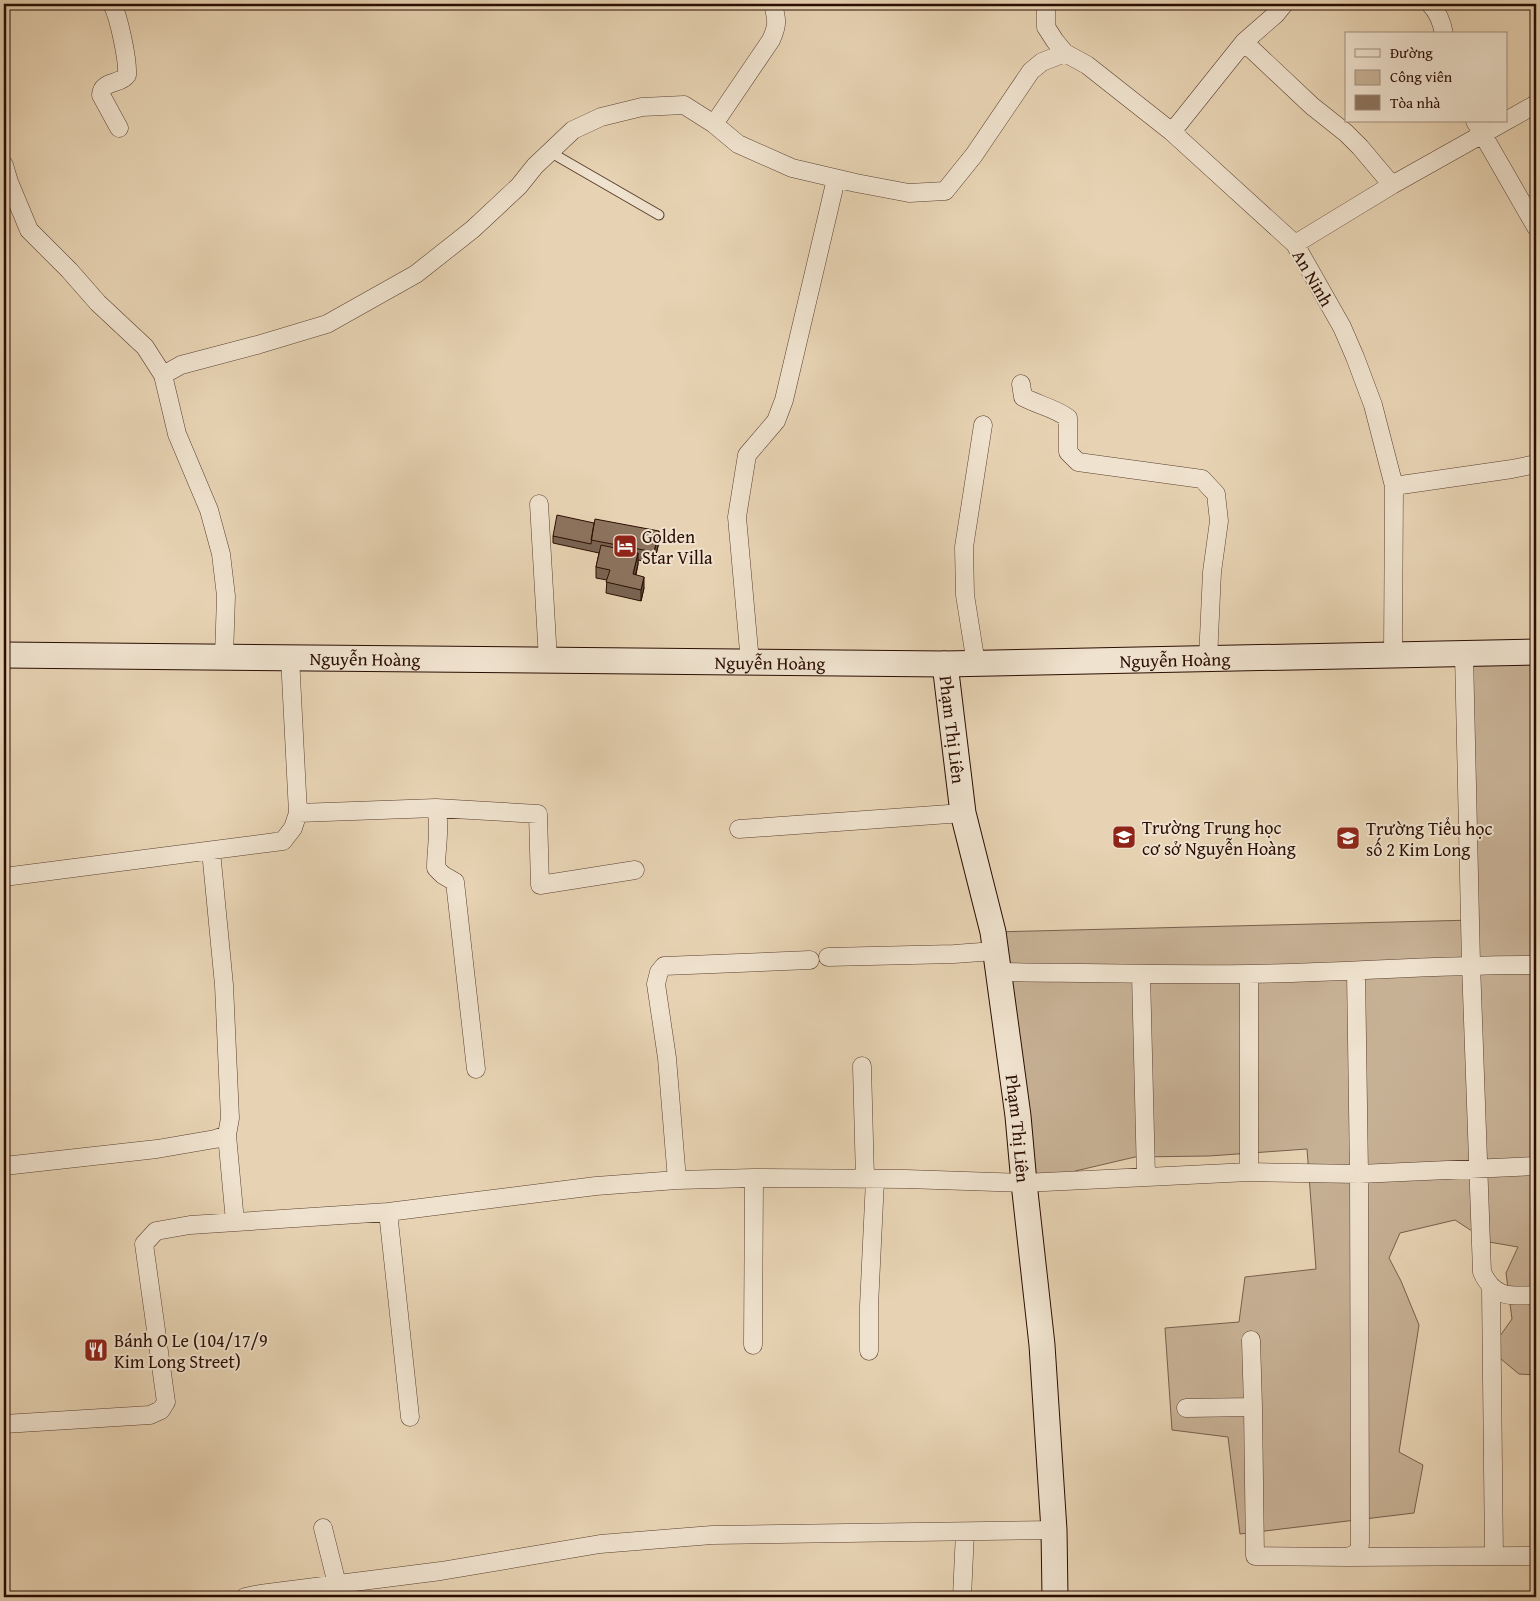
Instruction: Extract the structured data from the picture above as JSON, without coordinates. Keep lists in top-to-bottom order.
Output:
{
  "streets": {
    "street": ["An Ninh", "Nguyễn Hoàng", "Phạm Thị Liên"]
  },
  "crossings": [
    ["An Ninh", "Nguyễn Hoàng"],
    ["Nguyễn Hoàng", "Phạm Thị Liên"]
  ],
  "places": {
    "hotel": ["Golden Star Villa"],
    "school or university": ["Trường Trung học cơ sở Nguyễn Hoàng", "Trường Tiểu học số 2 Kim Long"],
    "restaurant": ["Bánh O Le (104/17/9 Kim Long Street)"]
  },
  "legend": ["Đường", "Công viên", "Tòa nhà"]
}
